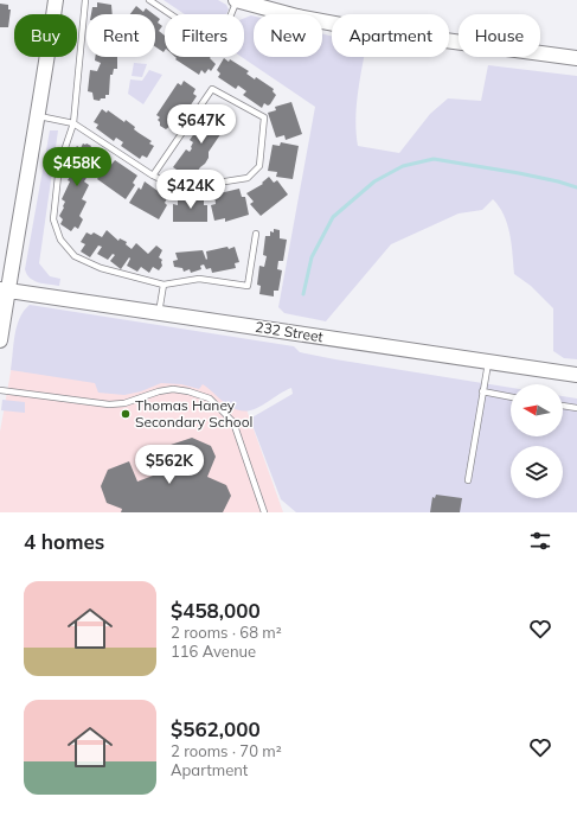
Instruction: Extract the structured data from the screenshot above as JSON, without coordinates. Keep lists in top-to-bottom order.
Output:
{
  "streets": {
    "street": ["232 Street"]
  },
  "places": ["Thomas Haney Secondary School"],
  "north": "left",
  "page": {
    "chip": [
      "Buy",
      "Rent",
      "Filters",
      "New",
      "Apartment",
      "House"
    ],
    "price": [
      "$647K",
      "$458K",
      "$424K",
      "$562K"
    ],
    "heading": "4 homes",
    "list": [
      {
        "name": "$458,000",
        "note": "2 rooms · 68 m² · 116 Avenue"
      },
      {
        "name": "$562,000",
        "note": "2 rooms · 70 m² · Apartment"
      }
    ]
  }
}
